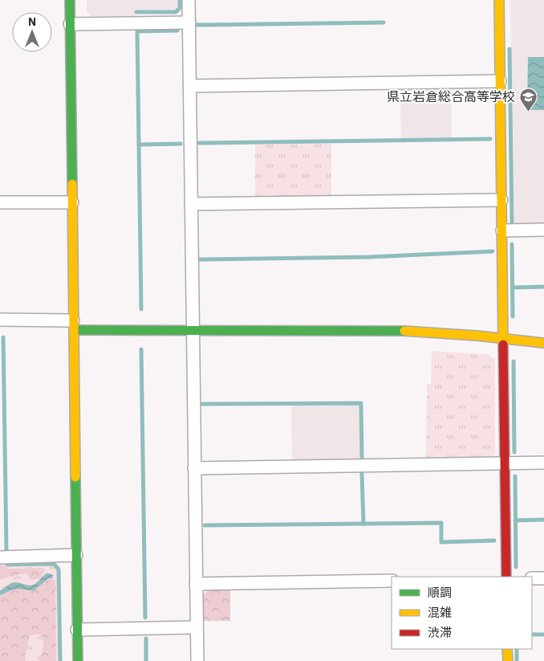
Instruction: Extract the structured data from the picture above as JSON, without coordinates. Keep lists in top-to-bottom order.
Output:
{
  "places": {
    "school or university": ["県立岩倉総合高等学校"]
  },
  "legend": ["順調", "混雑", "渋滞"],
  "north": "top"
}
